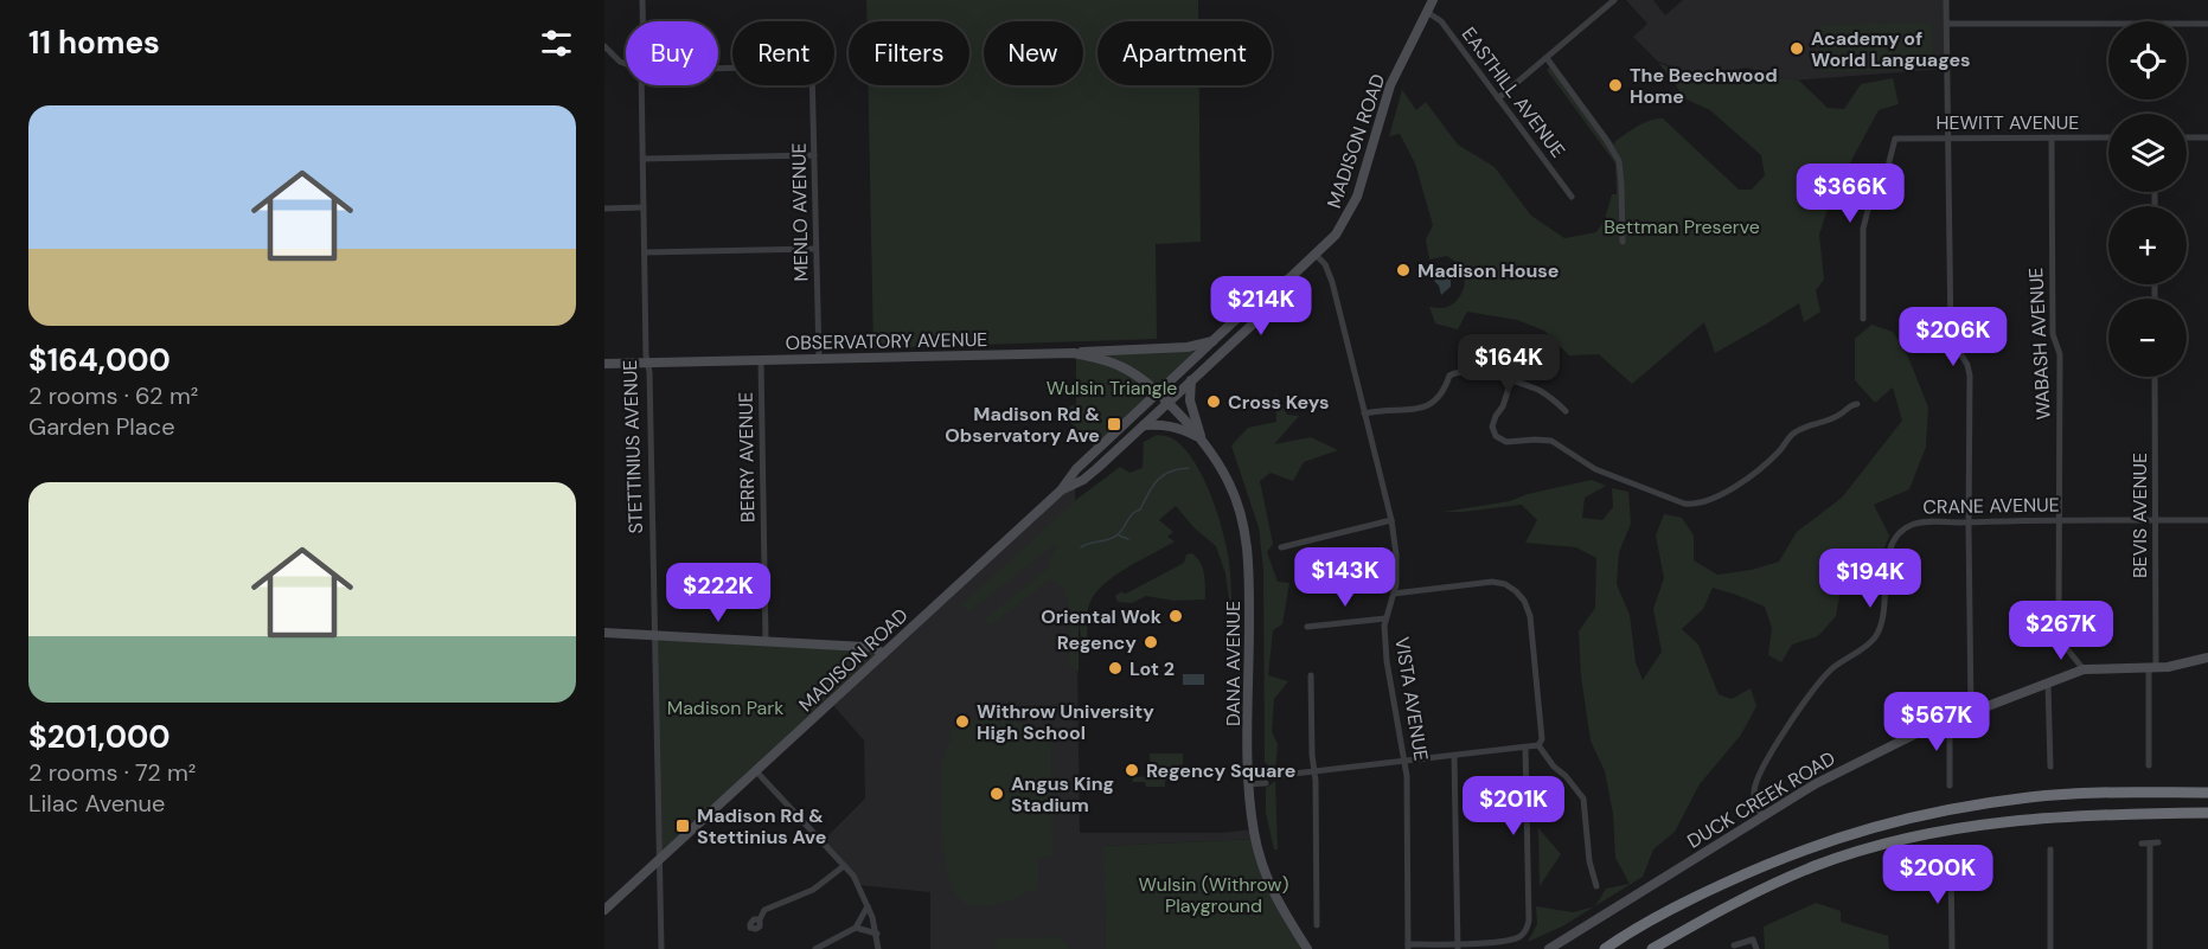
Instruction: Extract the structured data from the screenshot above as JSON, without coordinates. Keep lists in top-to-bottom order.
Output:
{
  "streets": {
    "street": [
      "EASTHILL AVENUE",
      "HEWITT AVENUE",
      "MADISON ROAD",
      "MENLO AVENUE",
      "OBSERVATORY AVENUE",
      "WABASH AVENUE",
      "STETTINIUS AVENUE",
      "BERRY AVENUE",
      "CRANE AVENUE",
      "BEVIS AVENUE",
      "DANA AVENUE",
      "VISTA AVENUE",
      "DUCK CREEK ROAD"
    ]
  },
  "crossings": [
    ["EASTHILL AVENUE", "MADISON ROAD"],
    ["HEWITT AVENUE", "WABASH AVENUE"],
    ["MADISON ROAD", "OBSERVATORY AVENUE"],
    ["MADISON ROAD", "STETTINIUS AVENUE"],
    ["MADISON ROAD", "DANA AVENUE"],
    ["MADISON ROAD", "VISTA AVENUE"],
    ["MENLO AVENUE", "OBSERVATORY AVENUE"],
    ["OBSERVATORY AVENUE", "STETTINIUS AVENUE"],
    ["OBSERVATORY AVENUE", "BERRY AVENUE"],
    ["OBSERVATORY AVENUE", "DANA AVENUE"],
    ["WABASH AVENUE", "CRANE AVENUE"],
    ["WABASH AVENUE", "DUCK CREEK ROAD"],
    ["CRANE AVENUE", "BEVIS AVENUE"],
    ["CRANE AVENUE", "DUCK CREEK ROAD"],
    ["BEVIS AVENUE", "DUCK CREEK ROAD"]
  ],
  "parks": [
    "Bettman Preserve",
    "Wulsin Triangle",
    "Madison Park",
    "Wulsin (Withrow) Playground"
  ],
  "places": {
    "other": [
      "Academy of World Languages",
      "The Beechwood Home",
      "Madison House",
      "Cross Keys",
      "Oriental Wok",
      "Regency",
      "Lot 2",
      "Withrow University High School",
      "Regency Square",
      "Angus King Stadium"
    ],
    "transit": ["Madison Rd & Observatory Ave", "Madison Rd & Stettinius Ave"]
  },
  "page": {
    "heading": "11 homes",
    "map_buttons": ["+", "−"],
    "chip": [
      "Buy",
      "Rent",
      "Filters",
      "New",
      "Apartment"
    ],
    "list": [
      {
        "name": "$164,000",
        "note": "2 rooms · 62 m² · Garden Place"
      },
      {
        "name": "$201,000",
        "note": "2 rooms · 72 m² · Lilac Avenue"
      }
    ],
    "price": [
      "$366K",
      "$214K",
      "$206K",
      "$164K",
      "$143K",
      "$194K",
      "$222K",
      "$267K",
      "$567K",
      "$201K",
      "$200K"
    ]
  }
}
